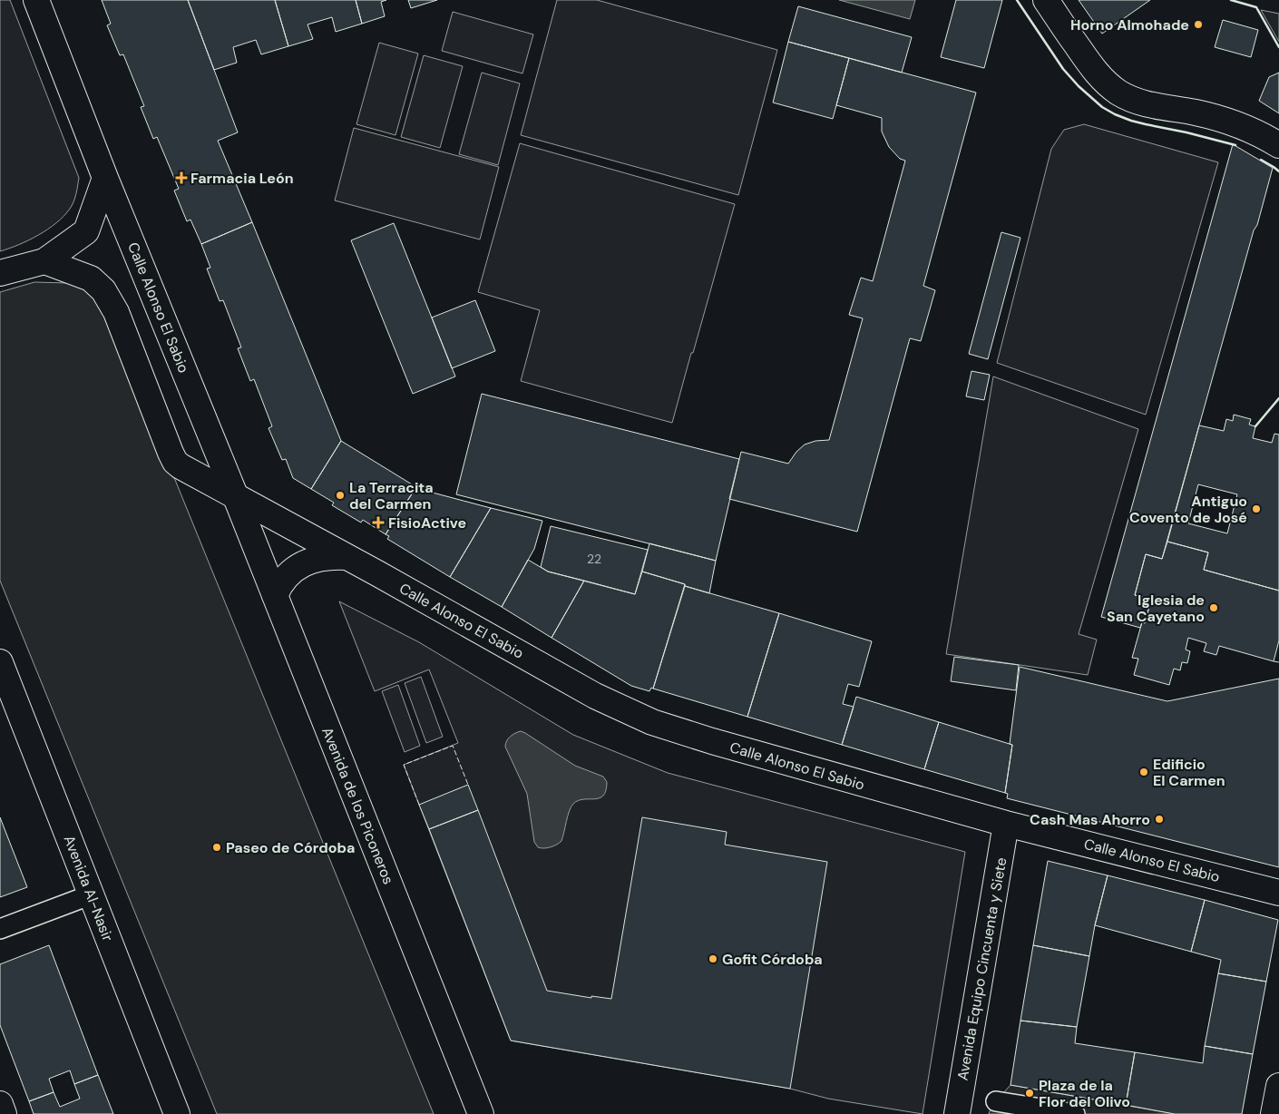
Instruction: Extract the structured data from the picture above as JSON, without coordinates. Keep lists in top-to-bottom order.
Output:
{
  "streets": {
    "street": [
      "Calle Alonso El Sabio",
      "Avenida de los Piconeros",
      "Avenida Al-Nasir",
      "Avenida Equipo Cincuenta y Siete"
    ]
  },
  "crossings": [
    ["Calle Alonso El Sabio", "Avenida de los Piconeros"],
    ["Calle Alonso El Sabio", "Avenida Equipo Cincuenta y Siete"]
  ],
  "places": {
    "other": [
      "Horno Almohade",
      "La Terracita del Carmen",
      "Antiguo Covento de José",
      "Iglesia de San Cayetano",
      "Edificio El Carmen",
      "Cash Mas Ahorro",
      "Paseo de Córdoba",
      "Gofit Córdoba",
      "Plaza de la Flor del Olivo"
    ],
    "health": ["Farmacia León", "FisioActive"]
  },
  "house_numbers": ["22"]
}
